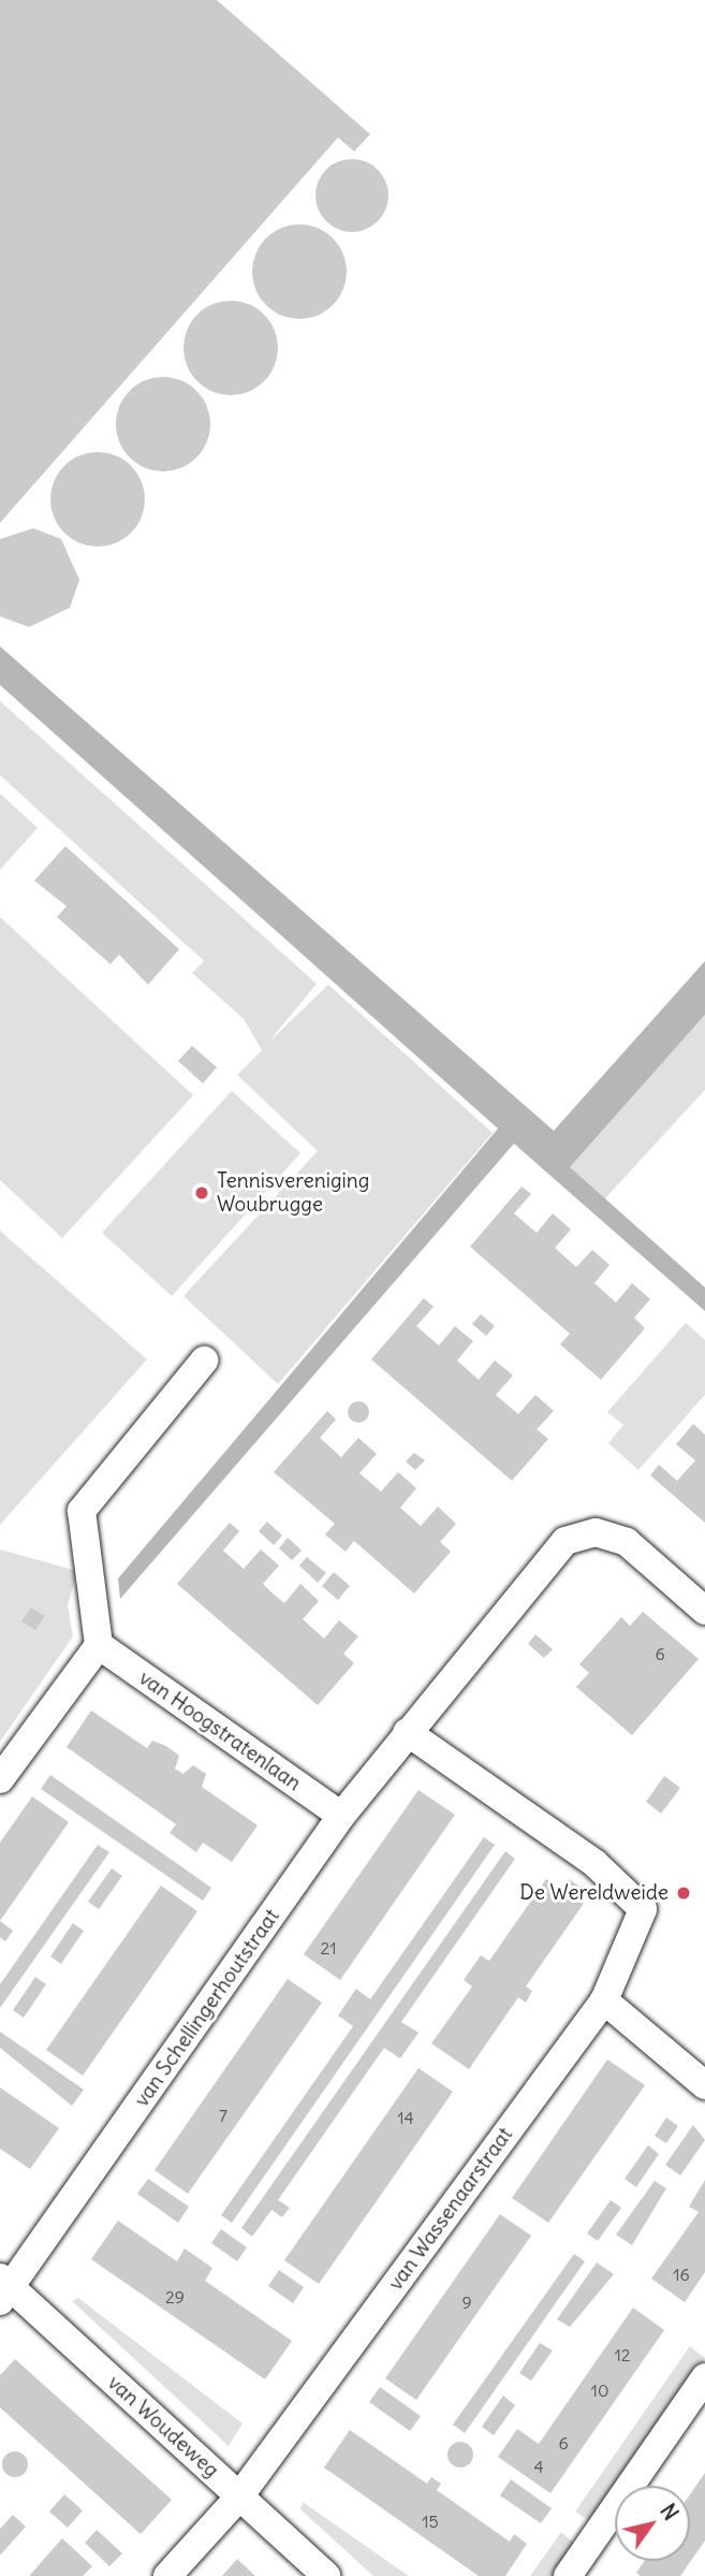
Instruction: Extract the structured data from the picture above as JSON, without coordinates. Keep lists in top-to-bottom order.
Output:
{
  "streets": {
    "street": [
      "van Hoogstratenlaan",
      "van Schellingerhoutstraat",
      "van Wassenaarstraat",
      "van Woudeweg"
    ]
  },
  "crossings": [
    ["van Hoogstratenlaan", "van Schellingerhoutstraat"],
    ["van Schellingerhoutstraat", "van Wassenaarstraat"],
    ["van Schellingerhoutstraat", "van Woudeweg"],
    ["van Wassenaarstraat", "van Woudeweg"]
  ],
  "places": ["Tennisvereniging Woubrugge", "De Wereldweide"],
  "house_numbers": [
    "6",
    "21",
    "7",
    "14",
    "16",
    "29",
    "9",
    "12",
    "10",
    "6",
    "4",
    "15"
  ],
  "north": "top right"
}
